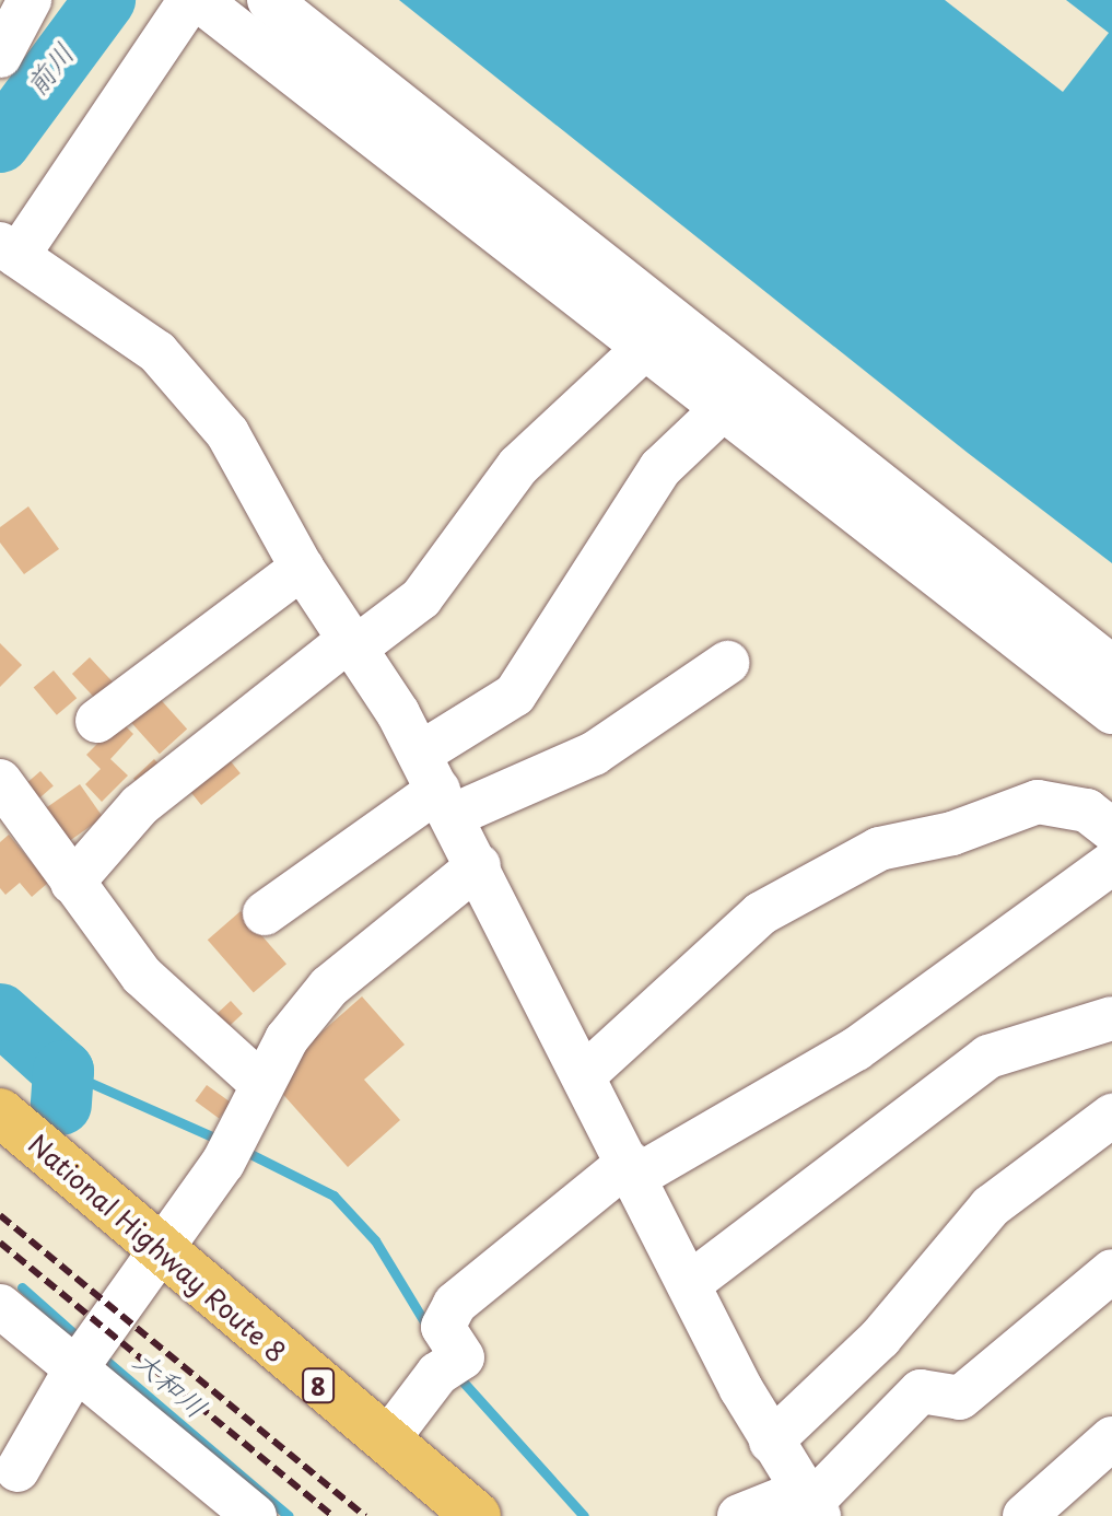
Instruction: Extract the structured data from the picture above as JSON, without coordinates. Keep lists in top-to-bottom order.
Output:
{
  "streets": {
    "highway": ["National Highway Route 8", "8"]
  },
  "water": ["前川", "大和川"]
}
